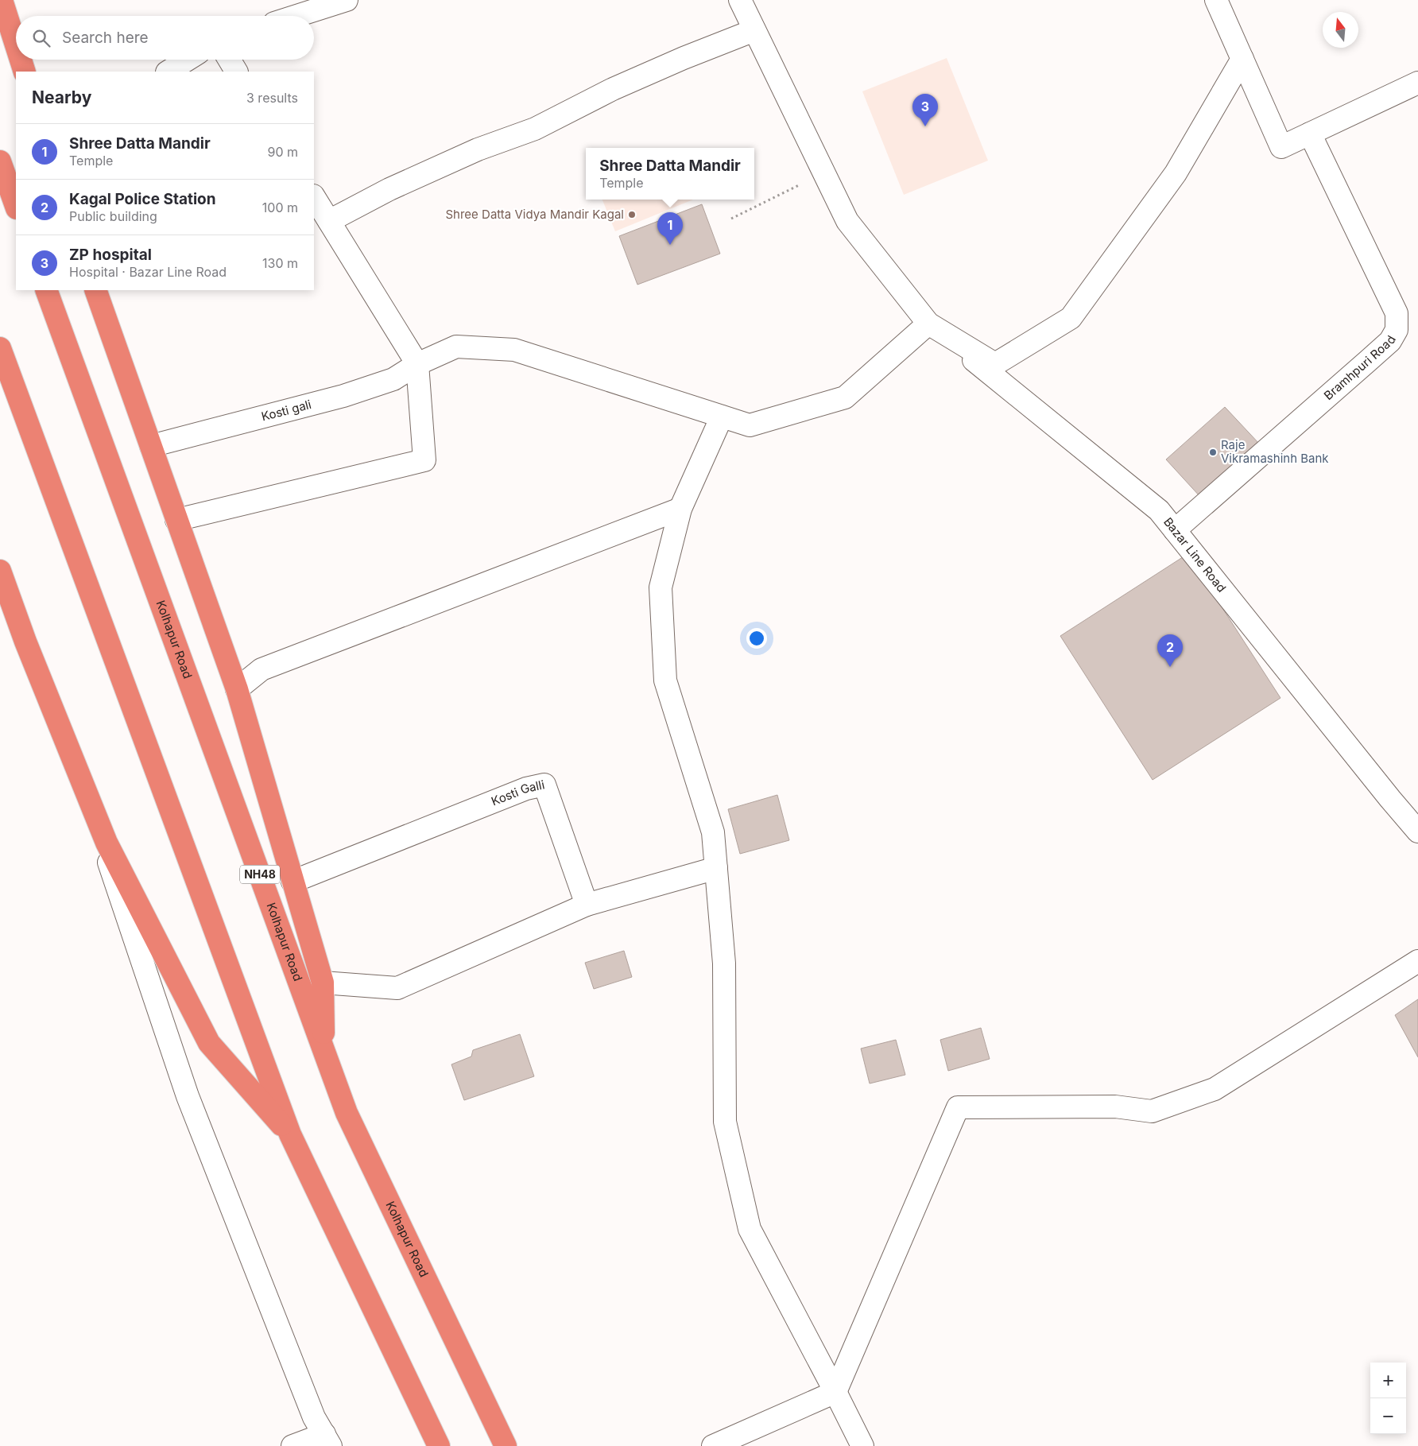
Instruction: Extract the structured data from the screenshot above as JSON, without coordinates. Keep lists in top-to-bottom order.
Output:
{
  "streets": {
    "highway": ["Kolhapur Road", "NH48"],
    "street": [
      "Bramhpuri Road",
      "Kosti gali",
      "Bazar Line Road",
      "Kosti Galli"
    ]
  },
  "crossings": [
    ["Bramhpuri Road", "Bazar Line Road"],
    ["Kosti gali", "Bazar Line Road"]
  ],
  "places": ["Shree Datta Vidya Mandir Kagal", "Raje Vikramashinh Bank"],
  "north": "top",
  "page": {
    "search": "Search here",
    "heading": ["Nearby", "3 results"],
    "pins": ["3", "1", "2"],
    "list": [
      {
        "mark": "1",
        "name": "Shree Datta Mandir",
        "note": "Temple",
        "value": "90 m"
      },
      {
        "mark": "2",
        "name": "Kagal Police Station",
        "note": "Public building",
        "value": "100 m"
      },
      {
        "mark": "3",
        "name": "ZP hospital",
        "note": "Hospital · Bazar Line Road",
        "value": "130 m"
      }
    ],
    "popup": ["Shree Datta Mandir", "Temple"],
    "map_buttons": ["+", "−"]
  }
}
